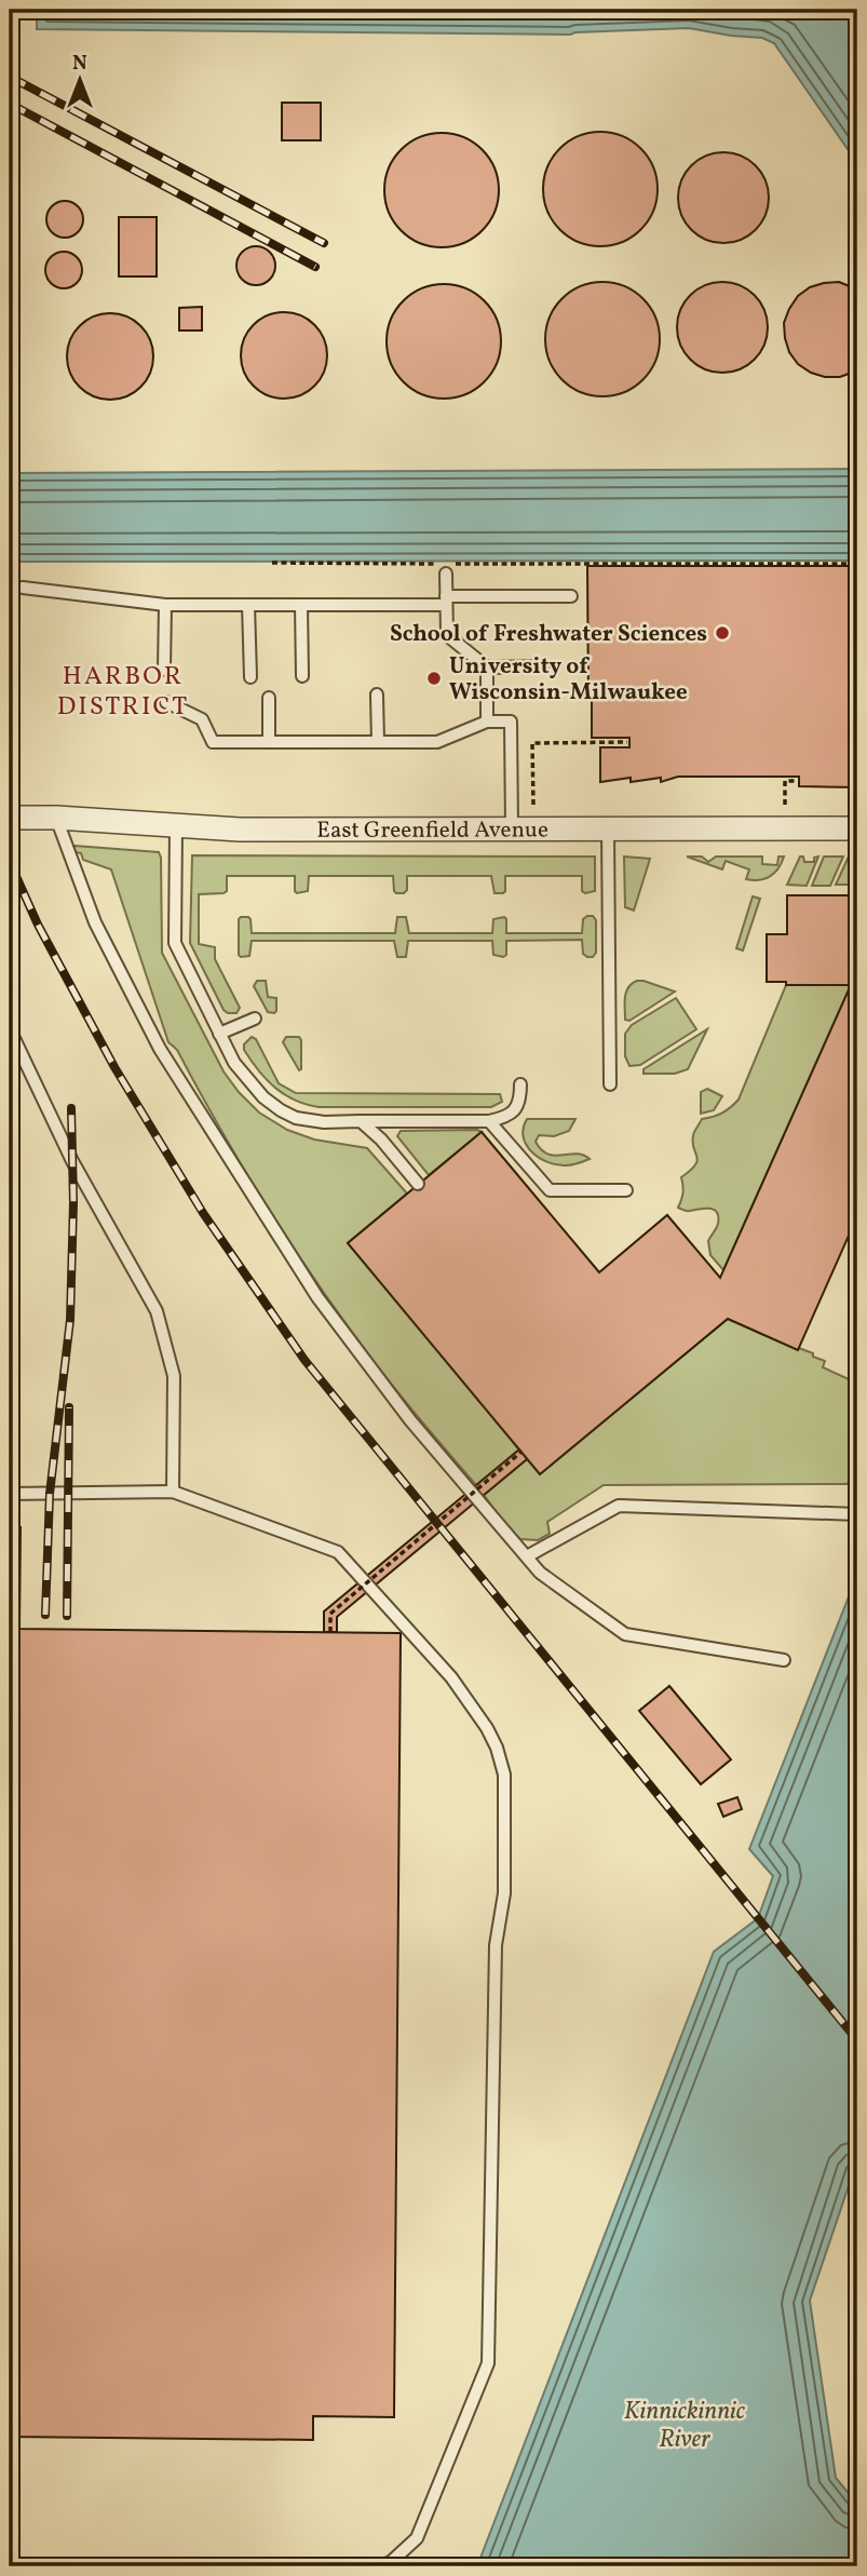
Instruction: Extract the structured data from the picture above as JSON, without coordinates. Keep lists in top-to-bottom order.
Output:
{
  "streets": {
    "street": ["East Greenfield Avenue"]
  },
  "districts": ["HARBOR DISTRICT"],
  "water": ["Kinnickinnic River"],
  "places": ["School of Freshwater Sciences", "University of Wisconsin-Milwaukee"],
  "north": "top"
}
